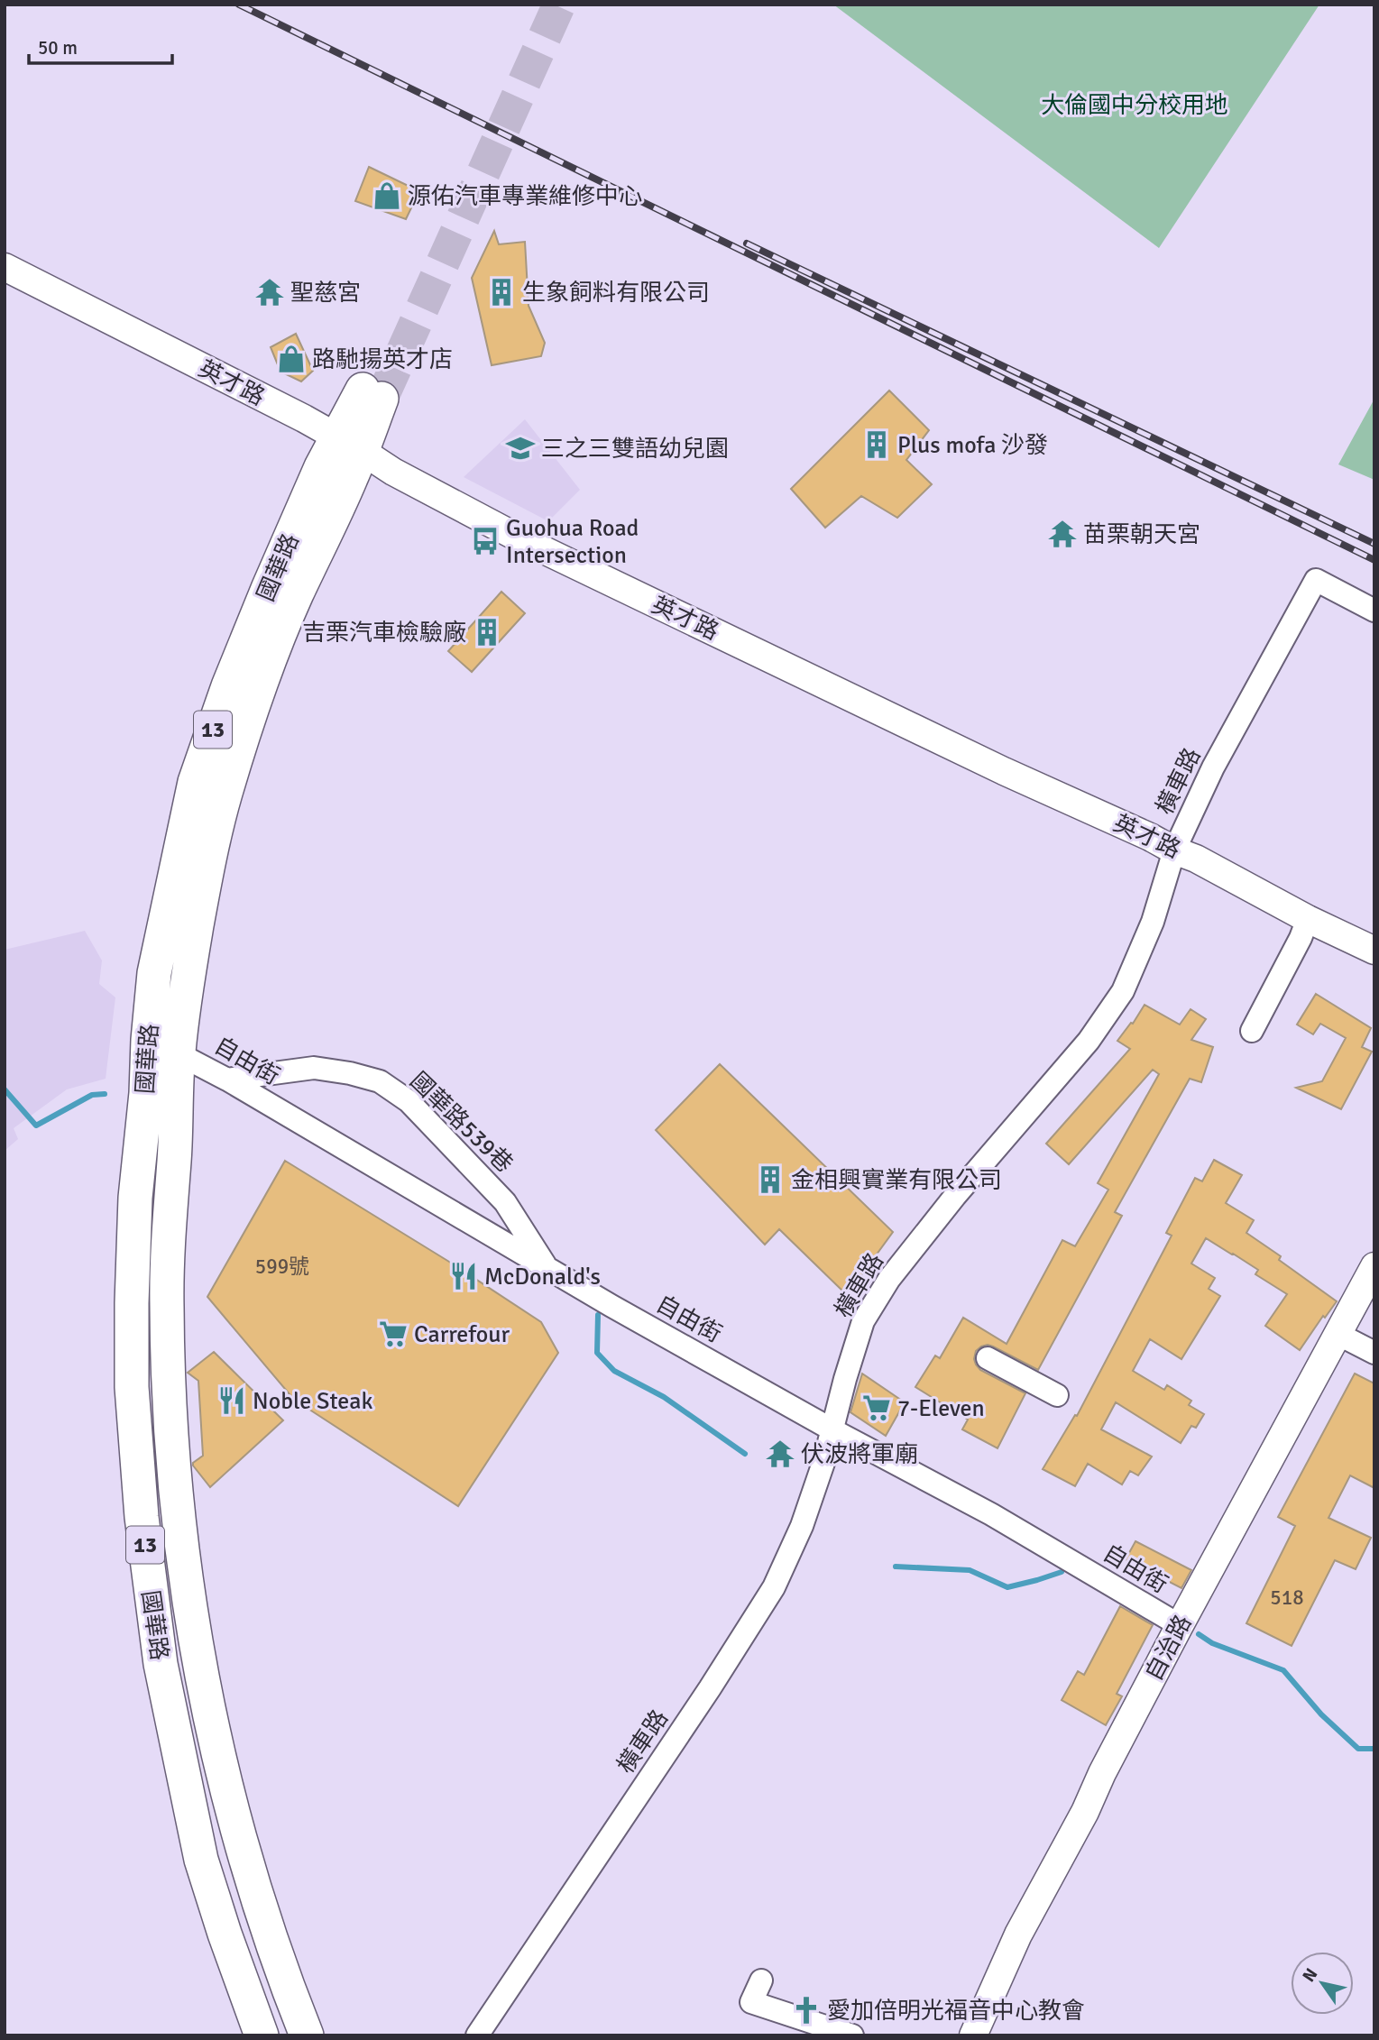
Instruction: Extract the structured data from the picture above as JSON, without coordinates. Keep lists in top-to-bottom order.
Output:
{
  "streets": {
    "main road": ["國華路", "13"],
    "street": [
      "英才路",
      "橫車路",
      "自由街",
      "國華路539巷",
      "自治路"
    ]
  },
  "crossings": [
    ["英才路", "國華路"],
    ["英才路", "橫車路"],
    ["國華路", "自由街"],
    ["橫車路", "自由街"],
    ["自由街", "國華路539巷"],
    ["自由街", "自治路"]
  ],
  "parks": ["大倫國中分校用地"],
  "places": {
    "shop": ["源佑汽車專業維修中心", "路馳揚英才店"],
    "temple": ["聖慈宮", "苗栗朝天宮", "伏波將軍廟"],
    "building": [
      "生象飼料有限公司",
      "Plus mofa 沙發",
      "吉栗汽車檢驗廠",
      "金相興實業有限公司"
    ],
    "school or university": ["三之三雙語幼兒園"],
    "bus stop": ["Guohua Road Intersection"],
    "restaurant": ["McDonald's", "Noble Steak"],
    "supermarket": ["Carrefour", "7-Eleven"],
    "church": ["愛加倍明光福音中心教會"]
  },
  "house_numbers": ["599號", "518"],
  "scale_bar": "50 m",
  "north": "top left"
}
